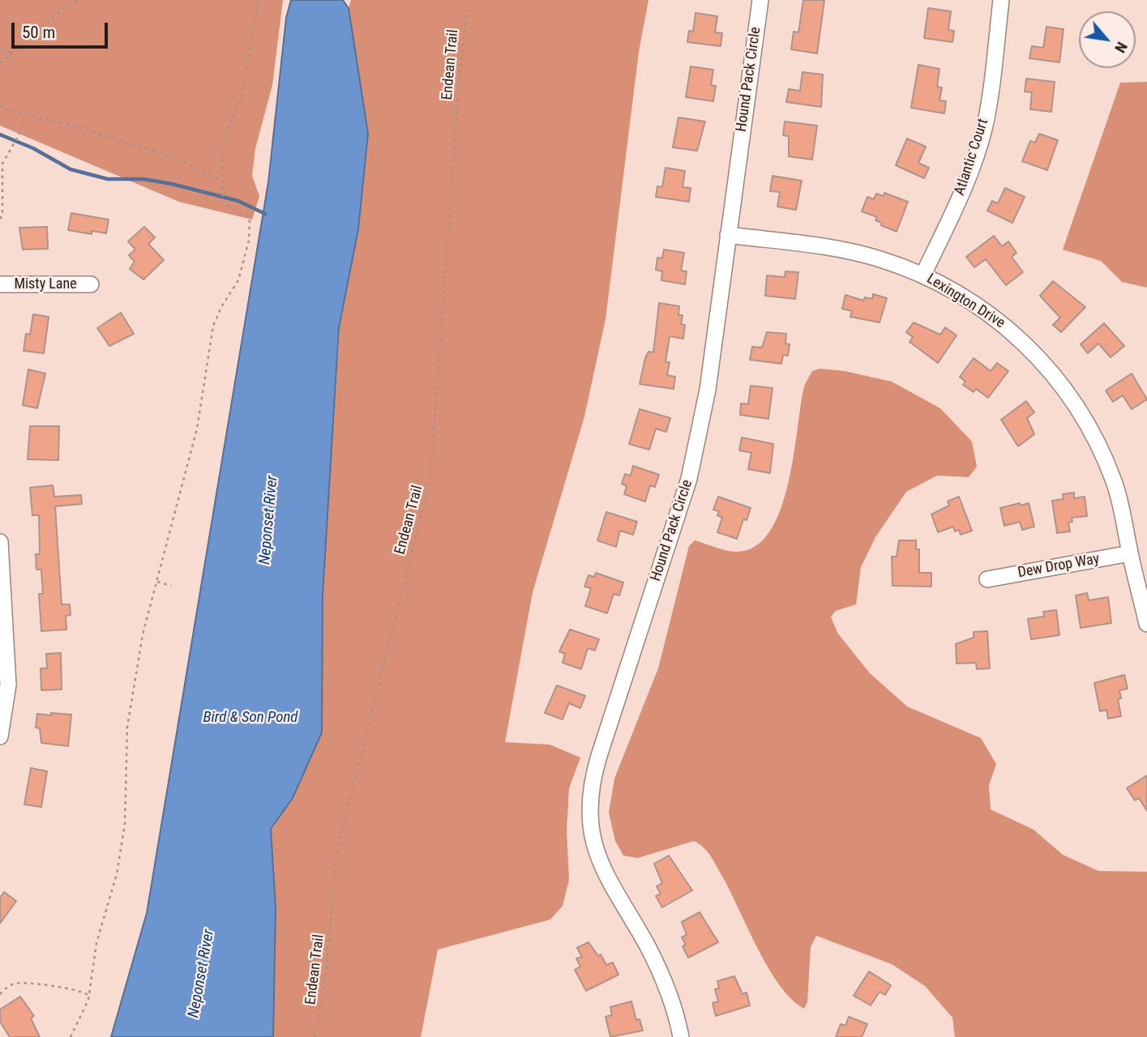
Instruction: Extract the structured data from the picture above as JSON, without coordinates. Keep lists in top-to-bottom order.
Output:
{
  "streets": {
    "street": [
      "Hound Pack Circle",
      "Atlantic Court",
      "Misty Lane",
      "Lexington Drive",
      "Dew Drop Way"
    ],
    "path": ["Endean Trail"]
  },
  "crossings": [
    ["Hound Pack Circle", "Lexington Drive"],
    ["Atlantic Court", "Lexington Drive"],
    ["Lexington Drive", "Dew Drop Way"]
  ],
  "water": ["Neponset River", "Bird & Son Pond"],
  "scale_bar": "50 m",
  "north": "bottom right"
}
